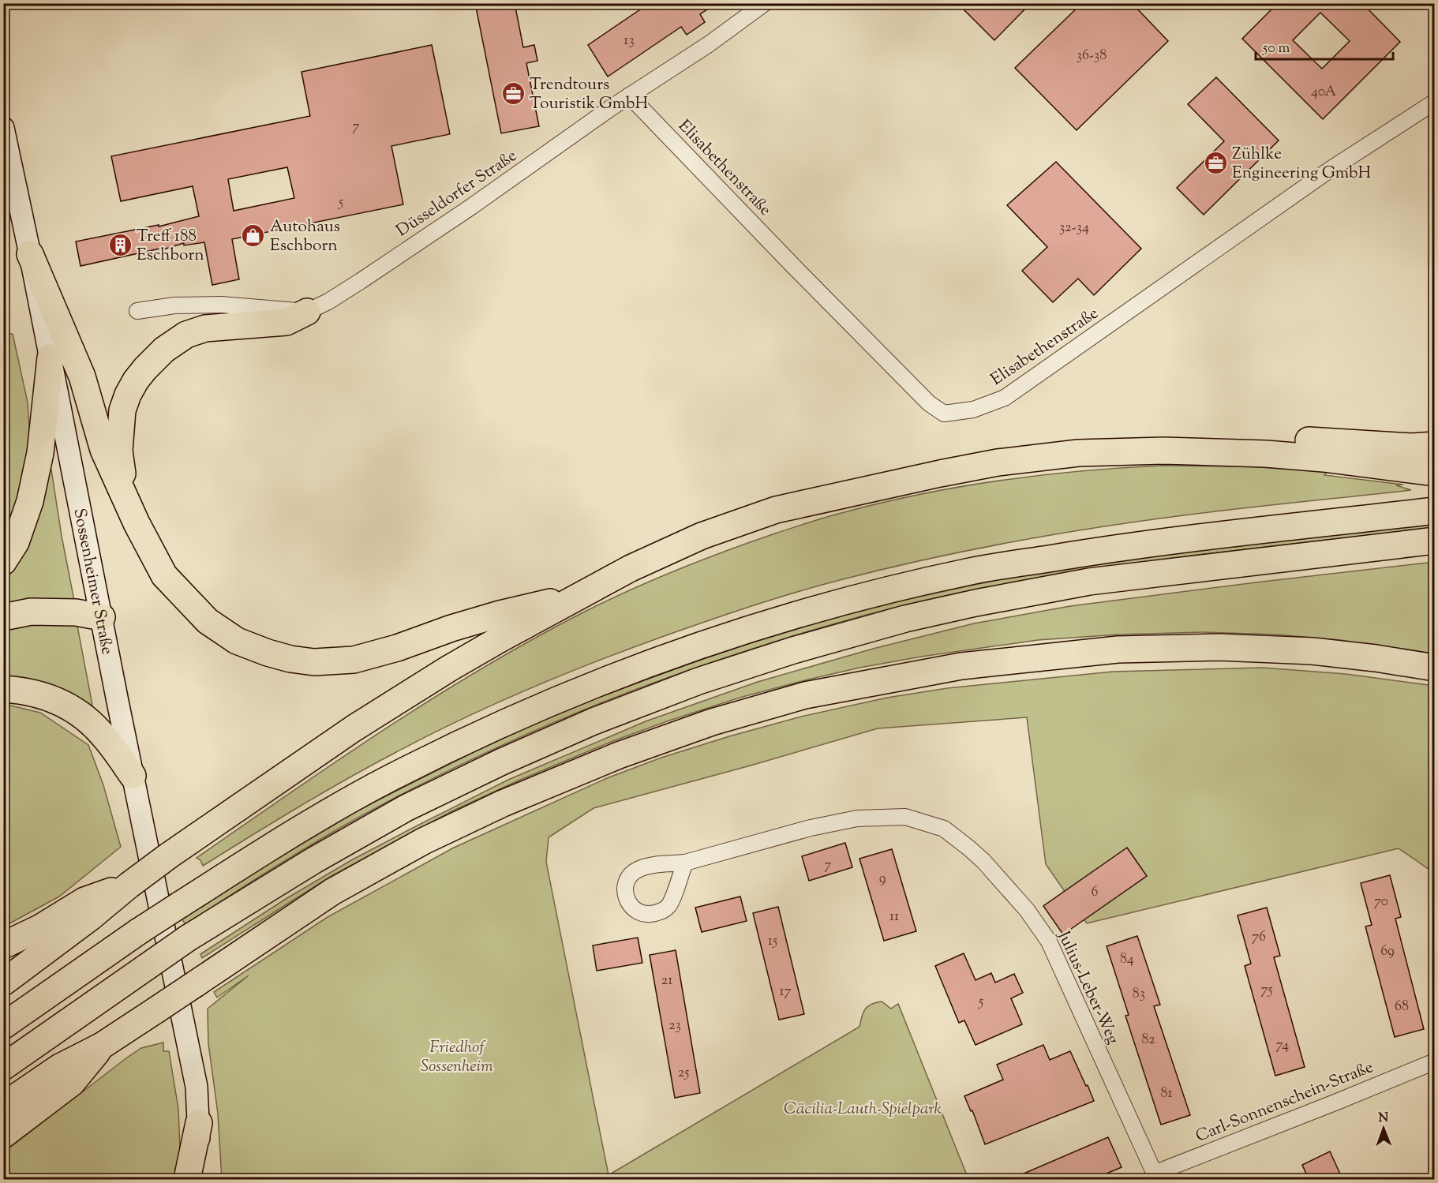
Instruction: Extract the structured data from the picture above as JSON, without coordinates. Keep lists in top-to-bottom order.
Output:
{
  "streets": {
    "main road": ["Sossenheimer Straße"],
    "street": [
      "Elisabethenstraße",
      "Düsseldorfer Straße",
      "Julius-Leber-Weg",
      "Carl-Sonnenschein-Straße"
    ]
  },
  "crossings": [
    ["Elisabethenstraße", "Düsseldorfer Straße"],
    ["Julius-Leber-Weg", "Carl-Sonnenschein-Straße"]
  ],
  "parks": ["Friedhof Sossenheim", "Cäcilia-Lauth-Spielpark"],
  "places": {
    "office": ["Trendtours Touristik GmbH", "Zühlke Engineering GmbH"],
    "shop": ["Autohaus Eschborn"],
    "building": ["Treff 188 Eschborn"]
  },
  "house_numbers": [
    "13",
    "36-38",
    "40A",
    "7",
    "5",
    "32-34",
    "7",
    "9",
    "6",
    "70",
    "11",
    "76",
    "15",
    "69",
    "84",
    "21",
    "75",
    "17",
    "83",
    "5",
    "68",
    "23",
    "82",
    "74",
    "25",
    "81"
  ],
  "scale_bar": "50 m",
  "north": "top"
}
